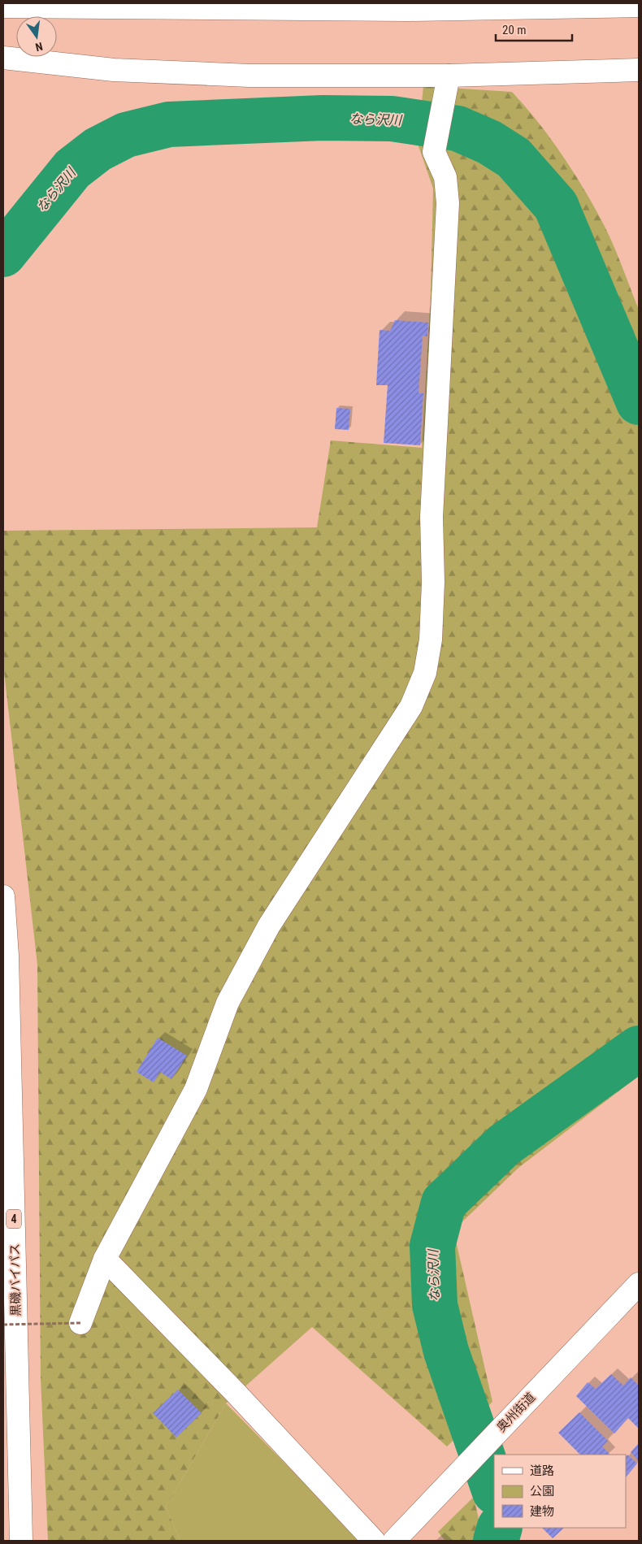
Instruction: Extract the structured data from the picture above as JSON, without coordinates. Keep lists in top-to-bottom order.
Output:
{
  "streets": {
    "main road": ["4", "黒磯バイパス", "奥州街道"]
  },
  "water": ["なら沢川"],
  "legend": ["道路", "公園", "建物"],
  "scale_bar": "20 m",
  "north": "bottom"
}
